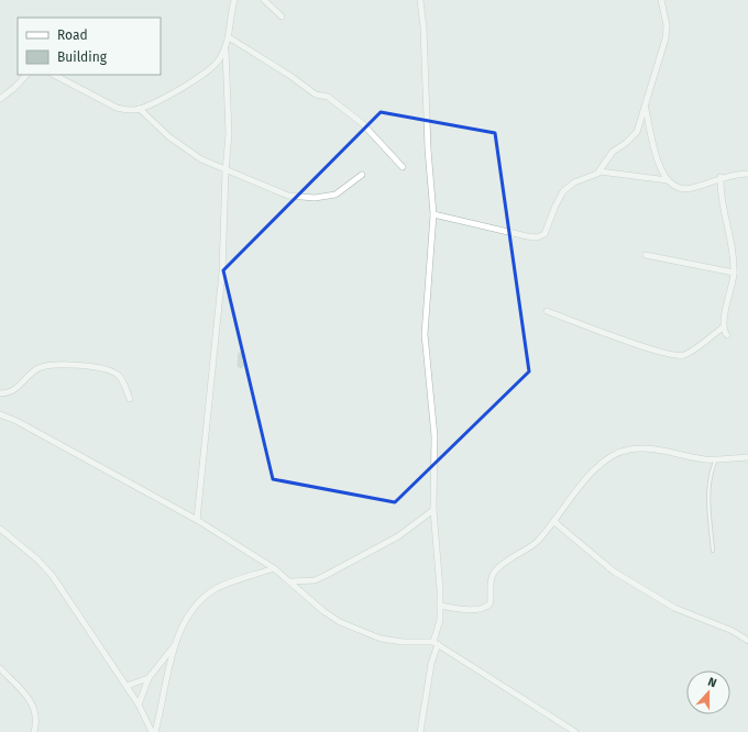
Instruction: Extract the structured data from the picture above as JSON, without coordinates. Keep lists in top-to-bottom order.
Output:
{
  "legend": ["Road", "Building"],
  "north": "top"
}
